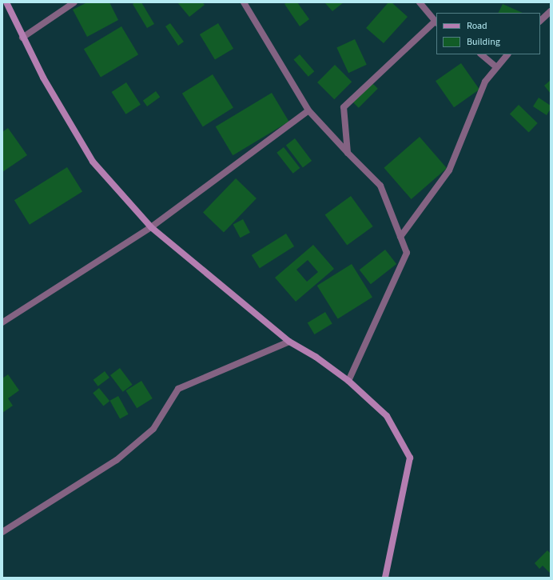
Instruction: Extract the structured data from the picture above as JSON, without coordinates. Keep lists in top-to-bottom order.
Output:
{
  "legend": ["Road", "Building"]
}
